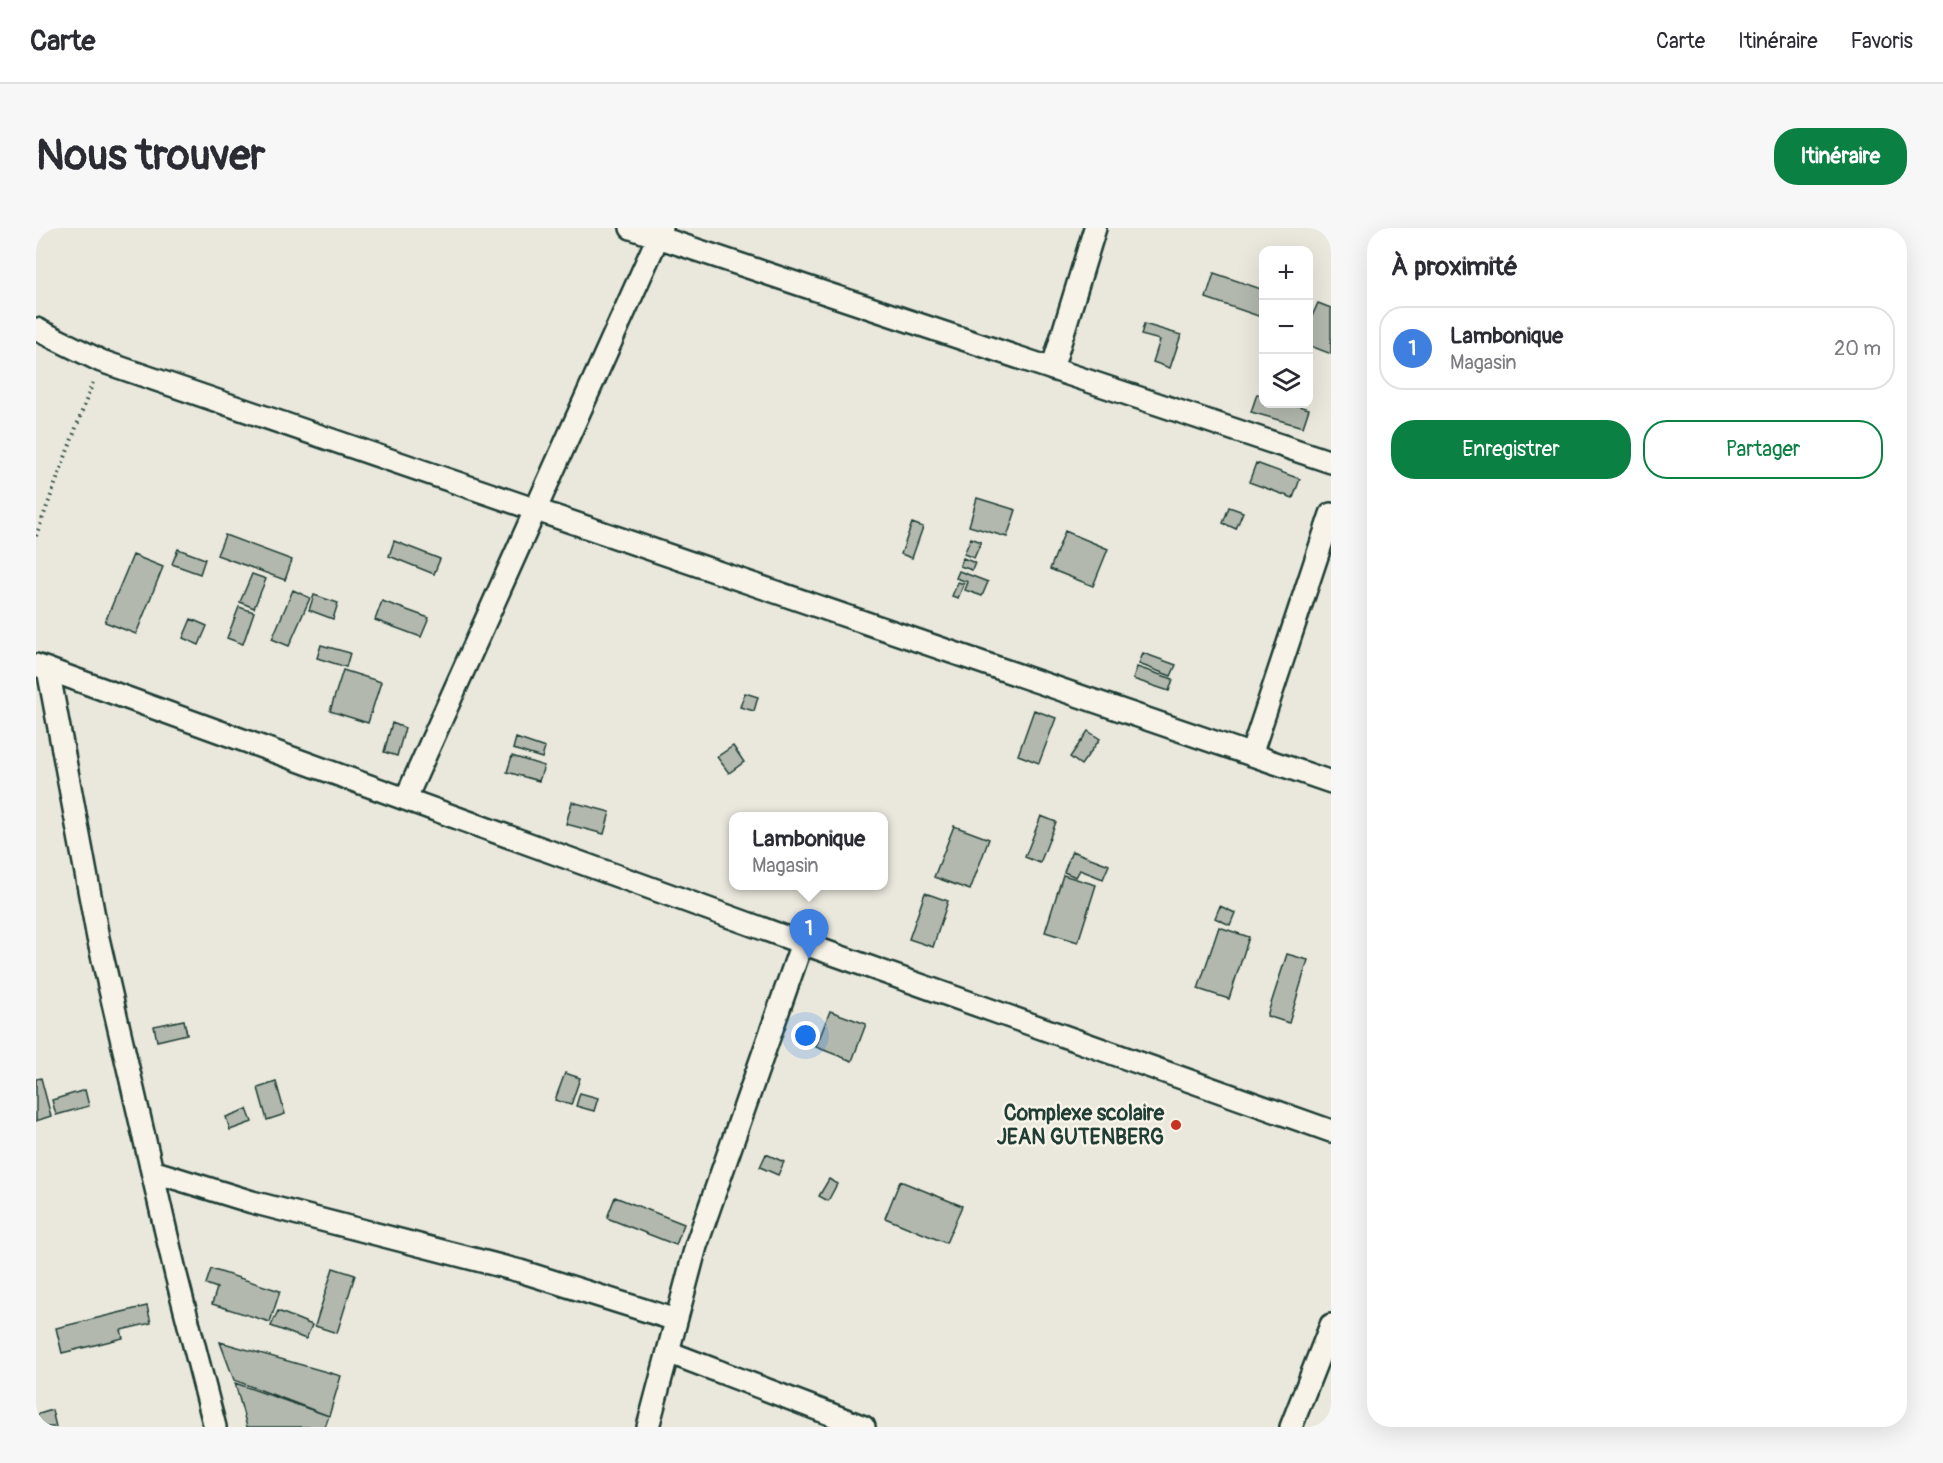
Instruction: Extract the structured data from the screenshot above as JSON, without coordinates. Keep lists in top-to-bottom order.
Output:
{
  "places": ["Complexe scolaire JEAN GUTENBERG"],
  "page": {
    "header": "Carte",
    "nav": ["Carte", "Itinéraire", "Favoris"],
    "buttons": [
      "Itinéraire",
      ["Enregistrer", "Partager"]
    ],
    "title": "Nous trouver",
    "heading": "À proximité",
    "map_buttons": ["+", "−"],
    "list": [
      {
        "mark": "1",
        "name": "Lambonique",
        "note": "Magasin",
        "value": "20 m"
      }
    ],
    "popup": ["Lambonique", "Magasin"],
    "pins": "1"
  }
}
